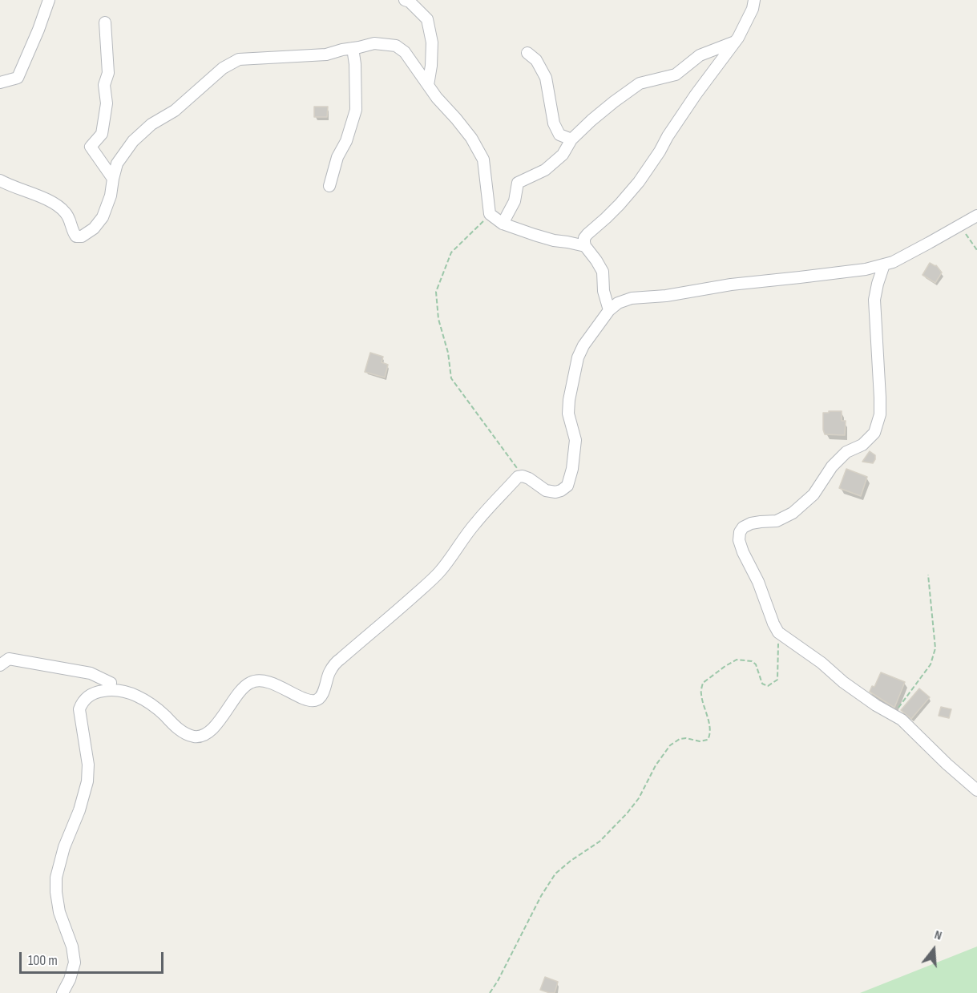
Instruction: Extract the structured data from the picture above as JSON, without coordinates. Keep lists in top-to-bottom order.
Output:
{
  "scale_bar": "100 m",
  "north": "top"
}
